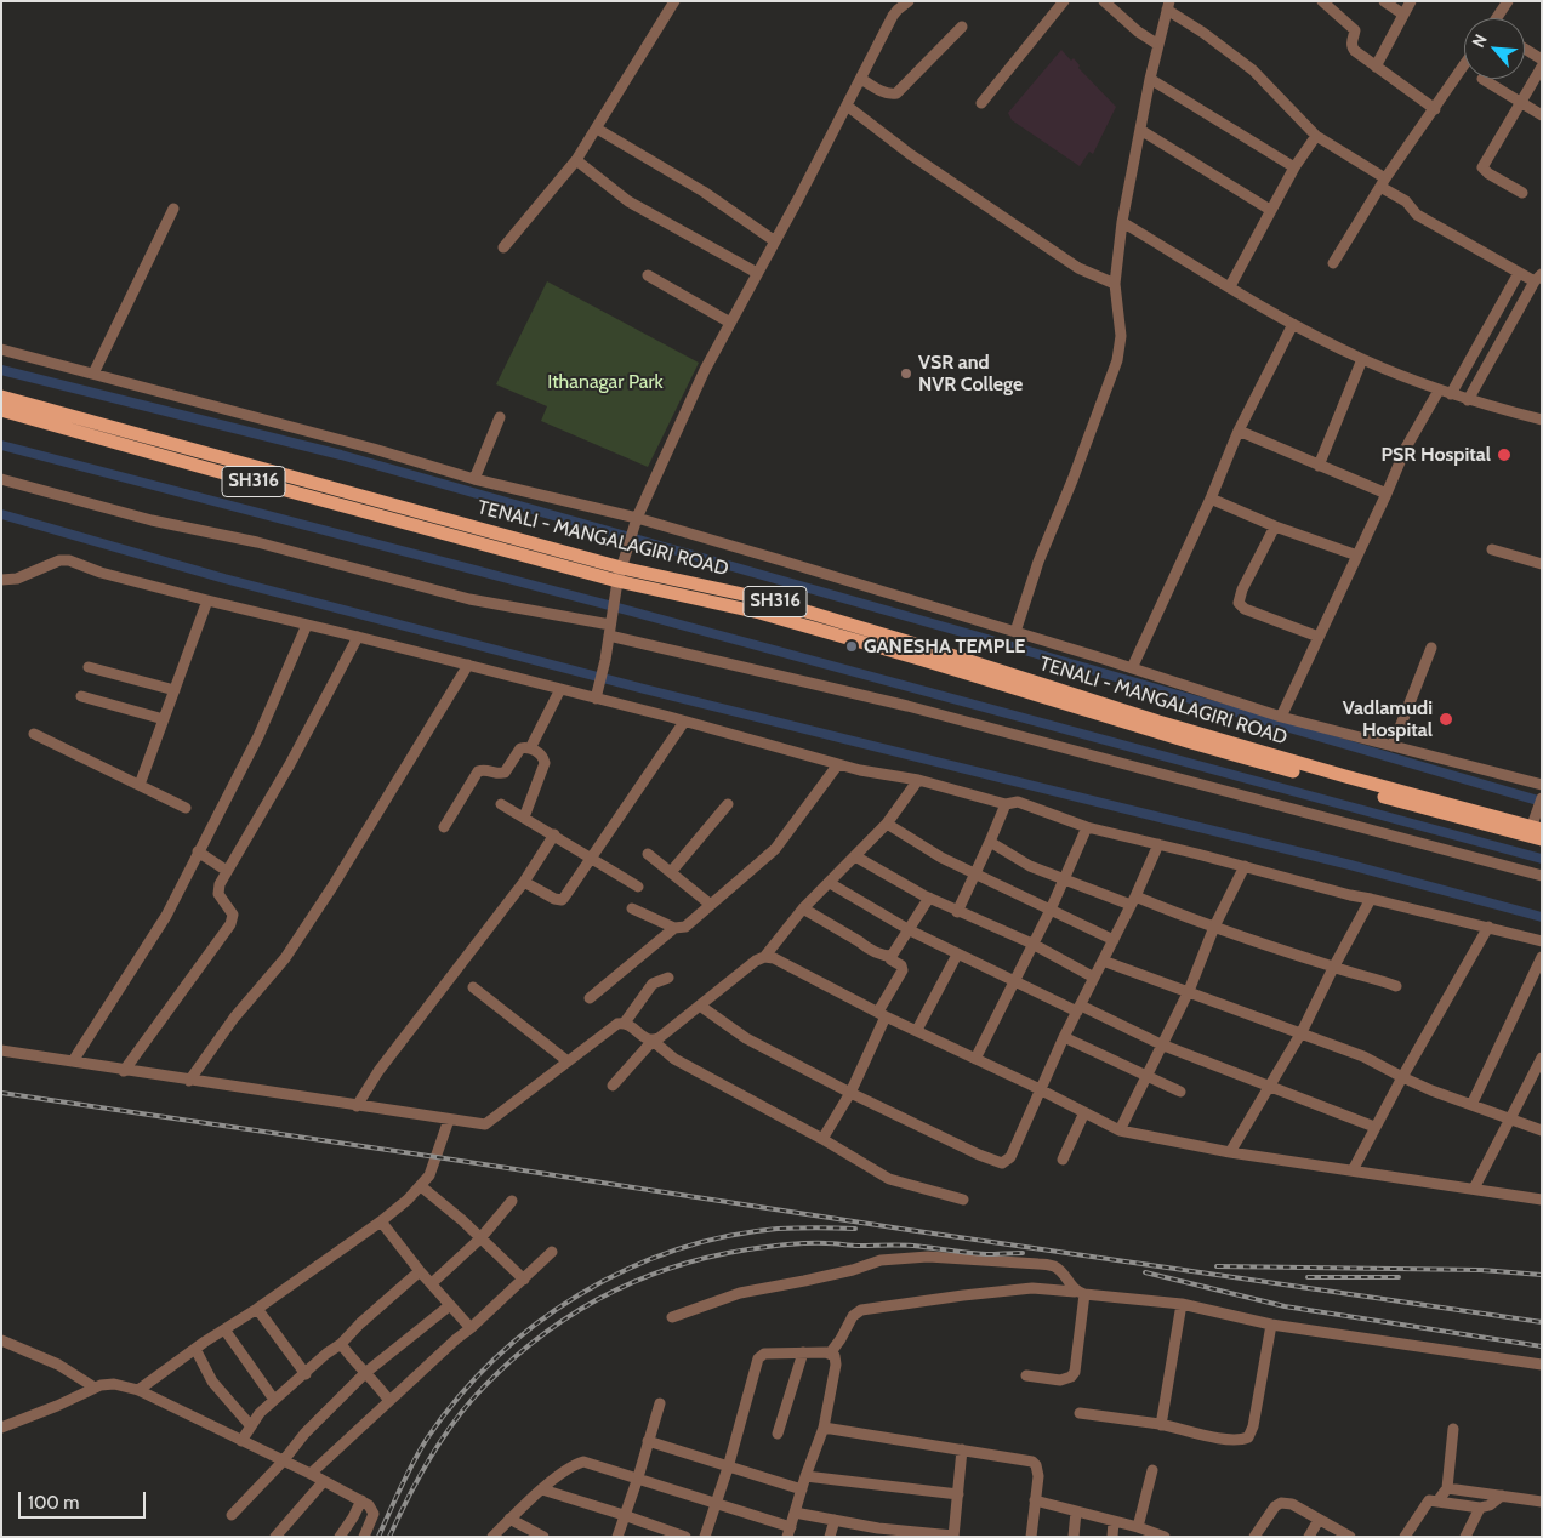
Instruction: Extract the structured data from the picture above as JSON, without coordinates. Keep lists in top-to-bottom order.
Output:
{
  "streets": {
    "main road": ["SH316", "TENALI - MANGALAGIRI ROAD"]
  },
  "parks": ["Ithanagar Park"],
  "places": [
    "VSR and NVR College",
    "PSR Hospital",
    "GANESHA TEMPLE",
    "Vadlamudi Hospital"
  ],
  "scale_bar": "100 m",
  "north": "top left"
}
